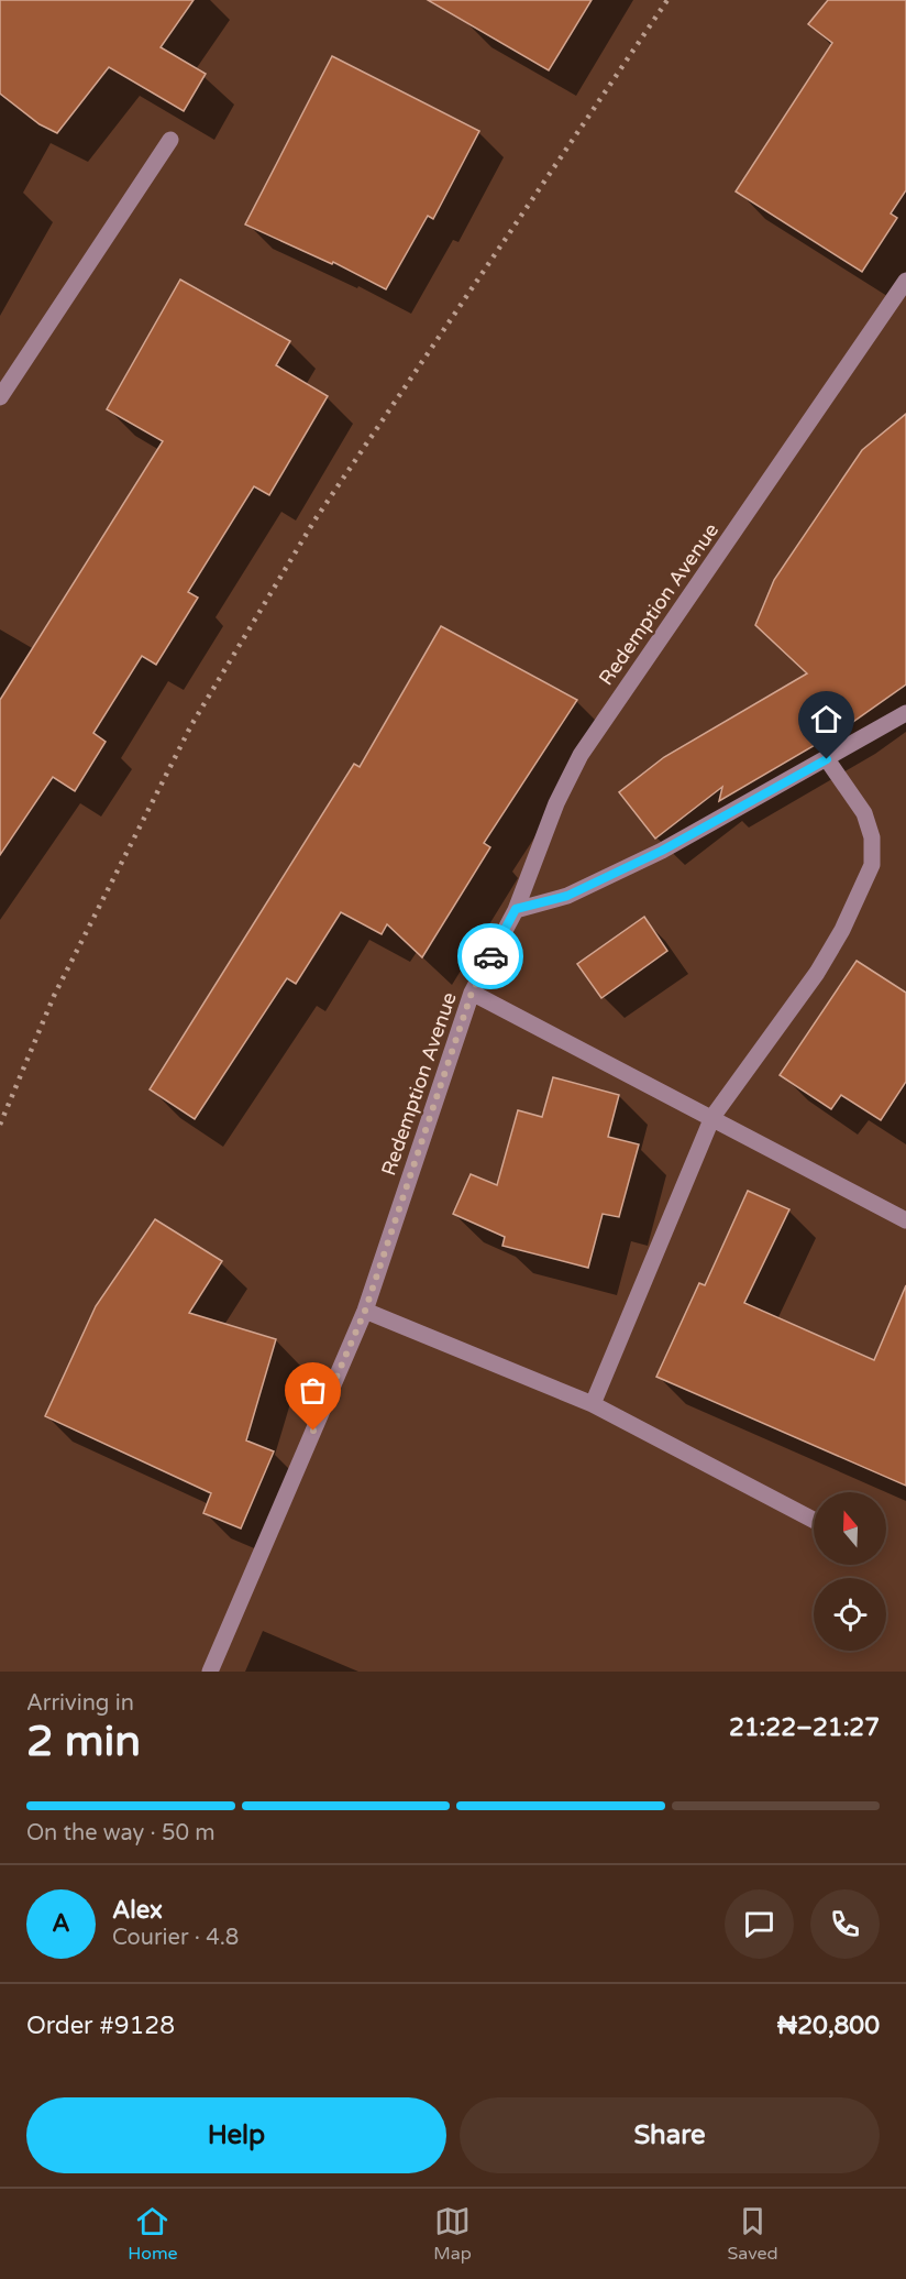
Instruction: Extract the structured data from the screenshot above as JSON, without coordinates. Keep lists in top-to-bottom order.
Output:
{
  "streets": {
    "street": ["Redemption Avenue"]
  },
  "north": "top",
  "page": {
    "heading": ["2 min", "Arriving in", "21:22–21:27"],
    "panel": [
      "Alex",
      "Courier · 4.8",
      "Order #9128",
      "₦20,800"
    ],
    "bar": "On the way · 50 m",
    "round": "A",
    "buttons": ["Help", "Share"],
    "tabs": ["Home", "Map", "Saved"]
  }
}
